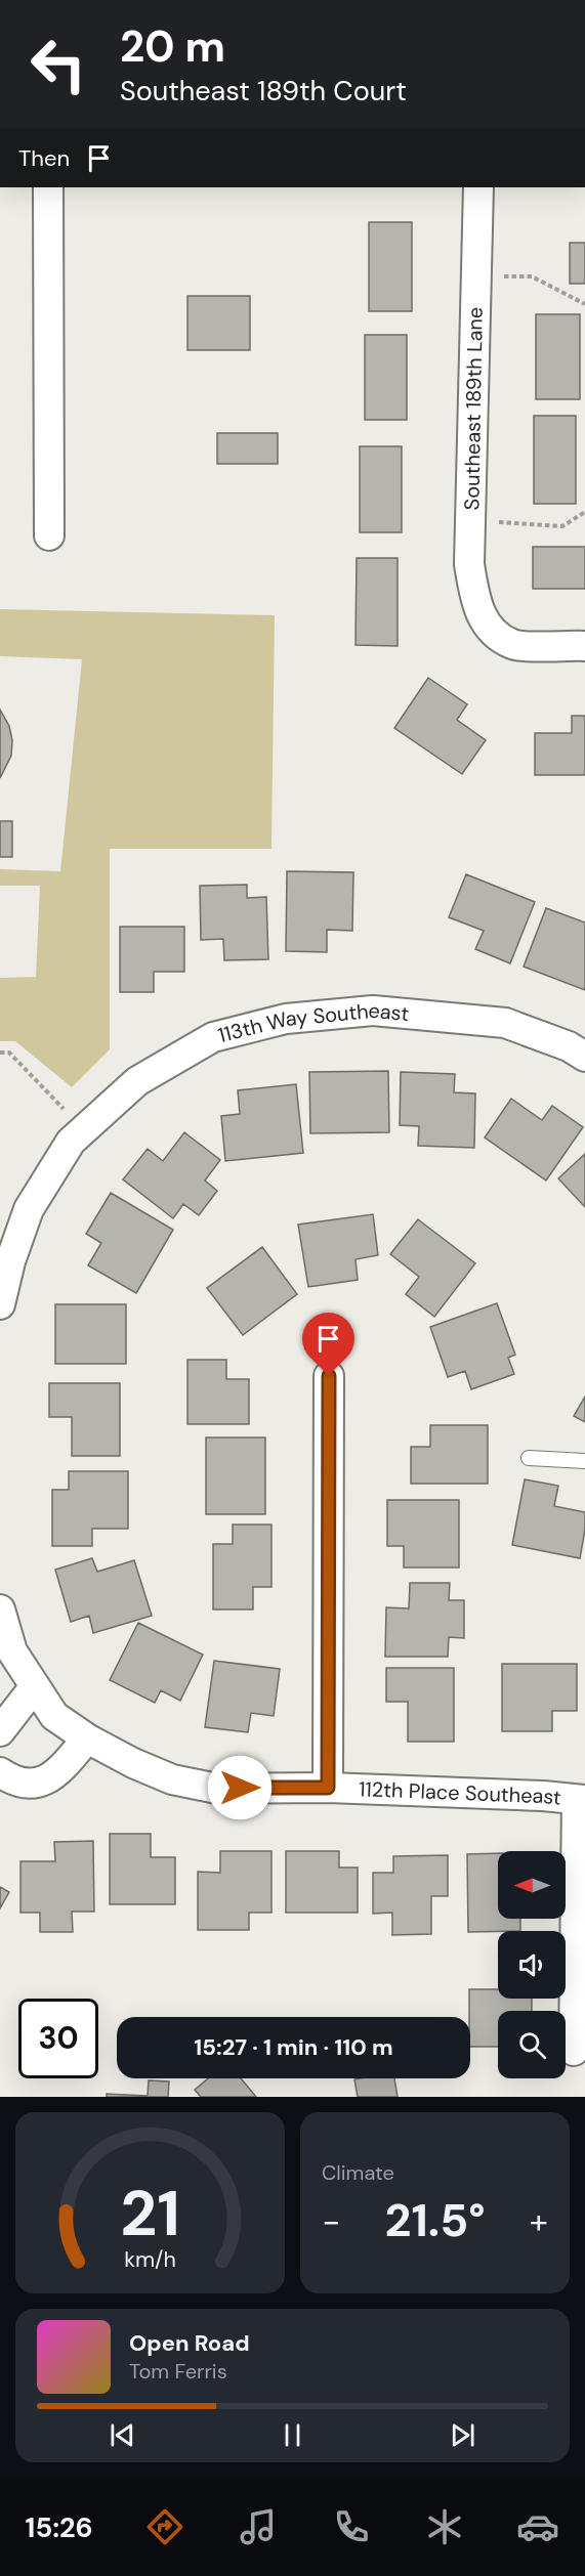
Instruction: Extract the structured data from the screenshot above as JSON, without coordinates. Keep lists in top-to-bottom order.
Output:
{
  "streets": {
    "street": ["Southeast 189th Lane", "113th Way Southeast", "112th Place Southeast"]
  },
  "north": "left",
  "page": {
    "turn": ["20 m", "Southeast 189th Court"],
    "then": "Then",
    "limit": "30",
    "trip": "15:27 · 1 min · 110 m",
    "tile": "Climate",
    "heat": ["−", "21.5°", "+"],
    "song": ["Open Road", "Tom Ferris"],
    "tabs": "15:26",
    "gauge": ["21", "km/h"]
  }
}
